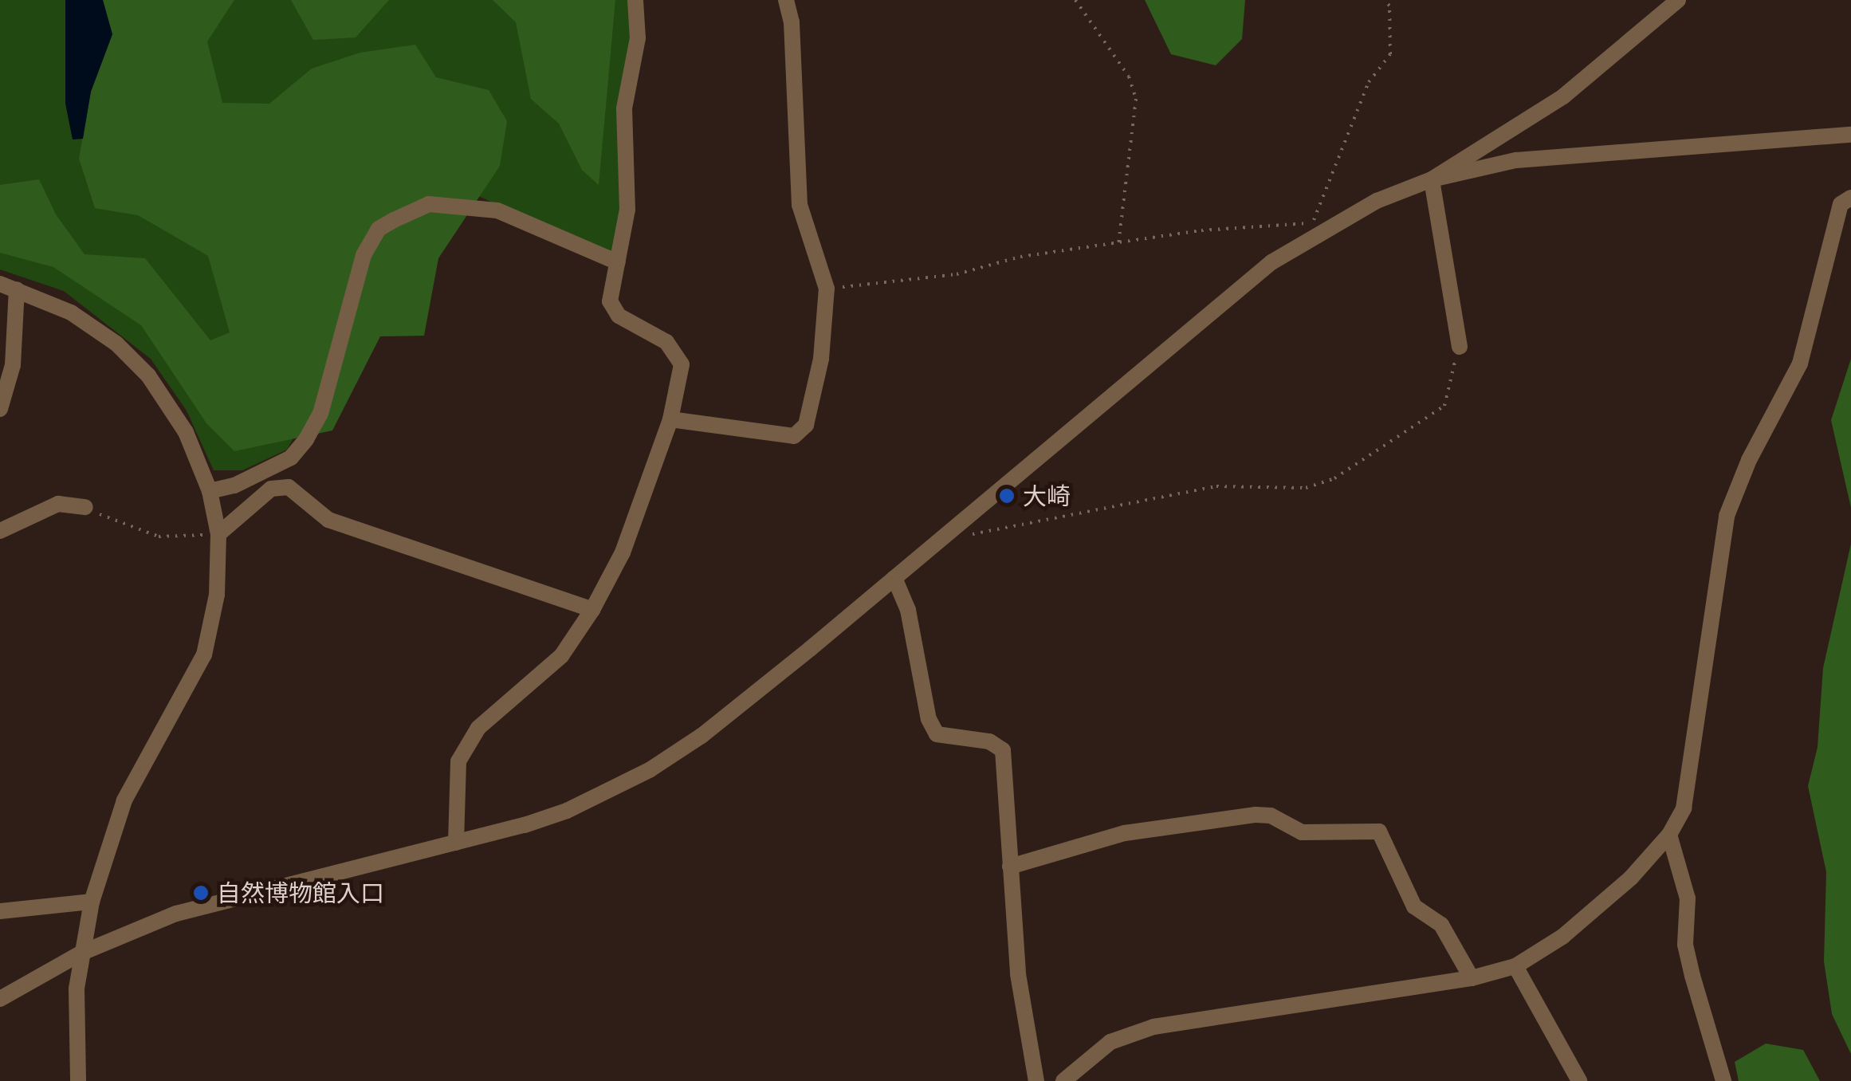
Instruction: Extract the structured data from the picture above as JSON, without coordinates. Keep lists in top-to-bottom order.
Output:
{
  "places": ["大崎", "自然博物館入口"]
}
